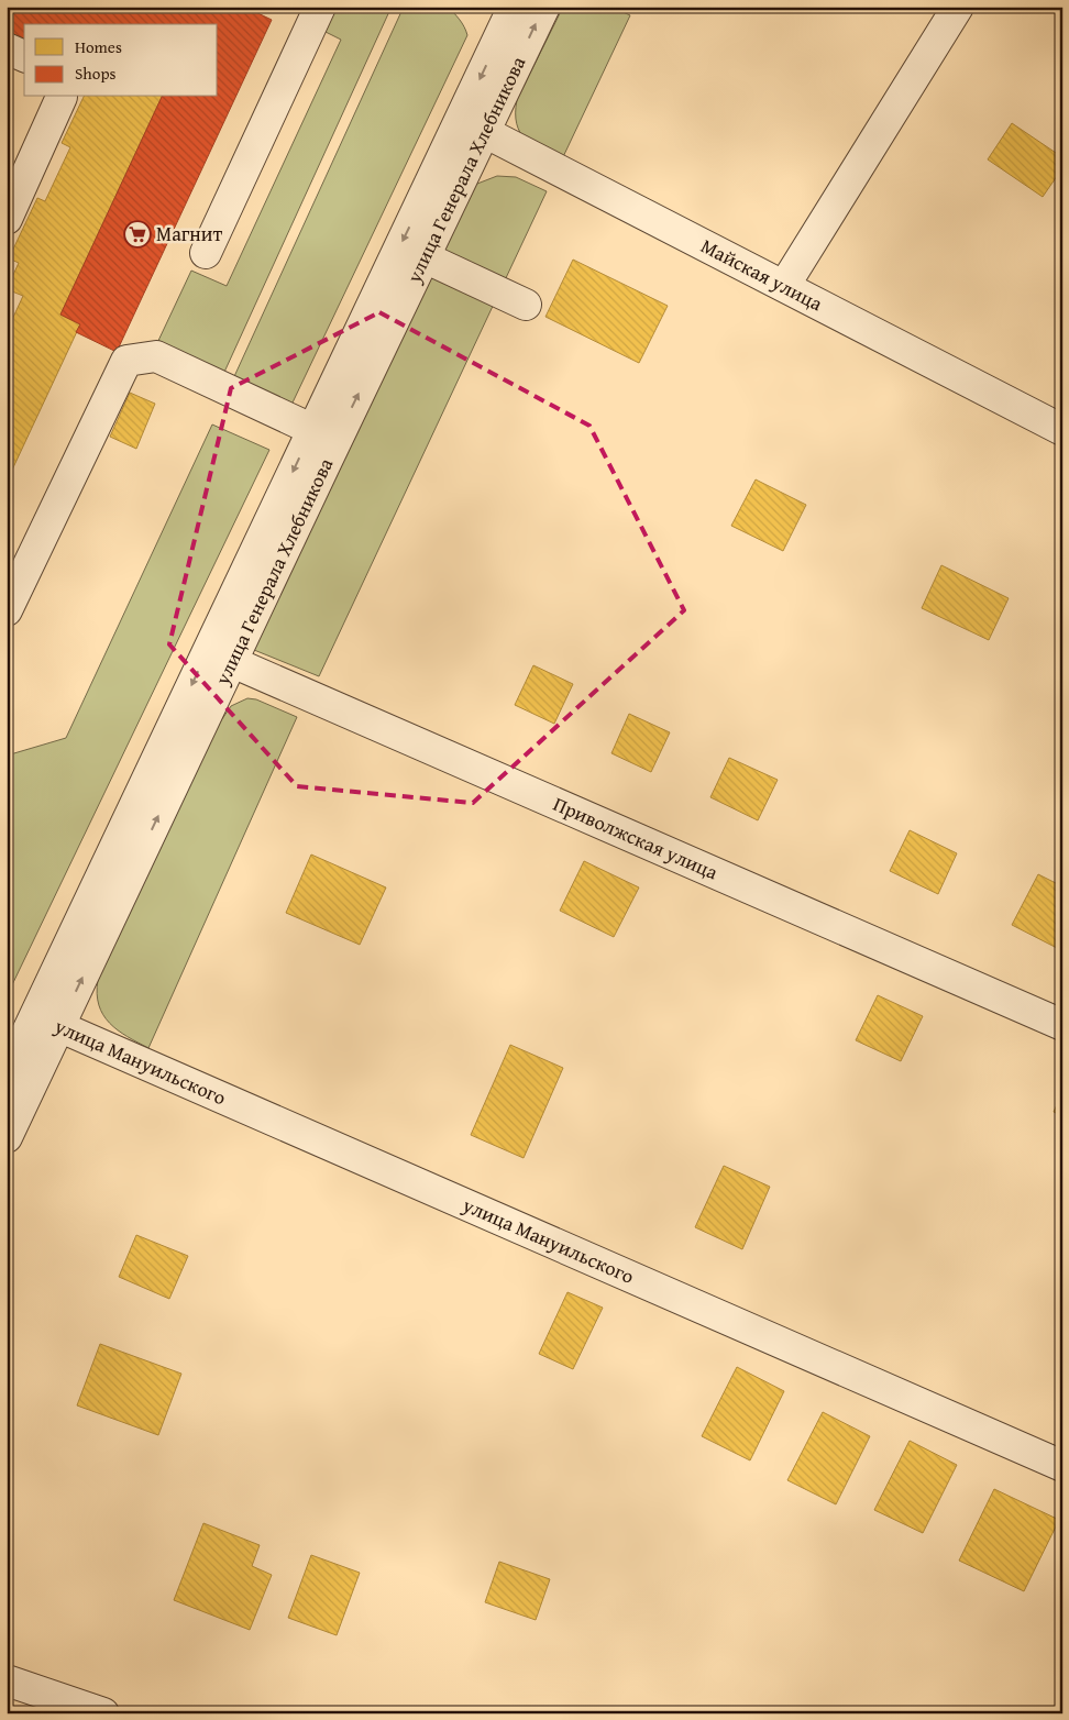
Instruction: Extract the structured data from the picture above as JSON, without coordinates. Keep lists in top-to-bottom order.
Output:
{
  "streets": {
    "street": [
      "улица Генерала Хлебникова",
      "Майская улица",
      "Приволжская улица",
      "улица Мануильского"
    ]
  },
  "crossings": [
    ["улица Генерала Хлебникова", "Майская улица"],
    ["улица Генерала Хлебникова", "Приволжская улица"],
    ["улица Генерала Хлебникова", "улица Мануильского"]
  ],
  "places": {
    "supermarket": ["Магнит"]
  },
  "legend": ["Homes", "Shops"]
}
